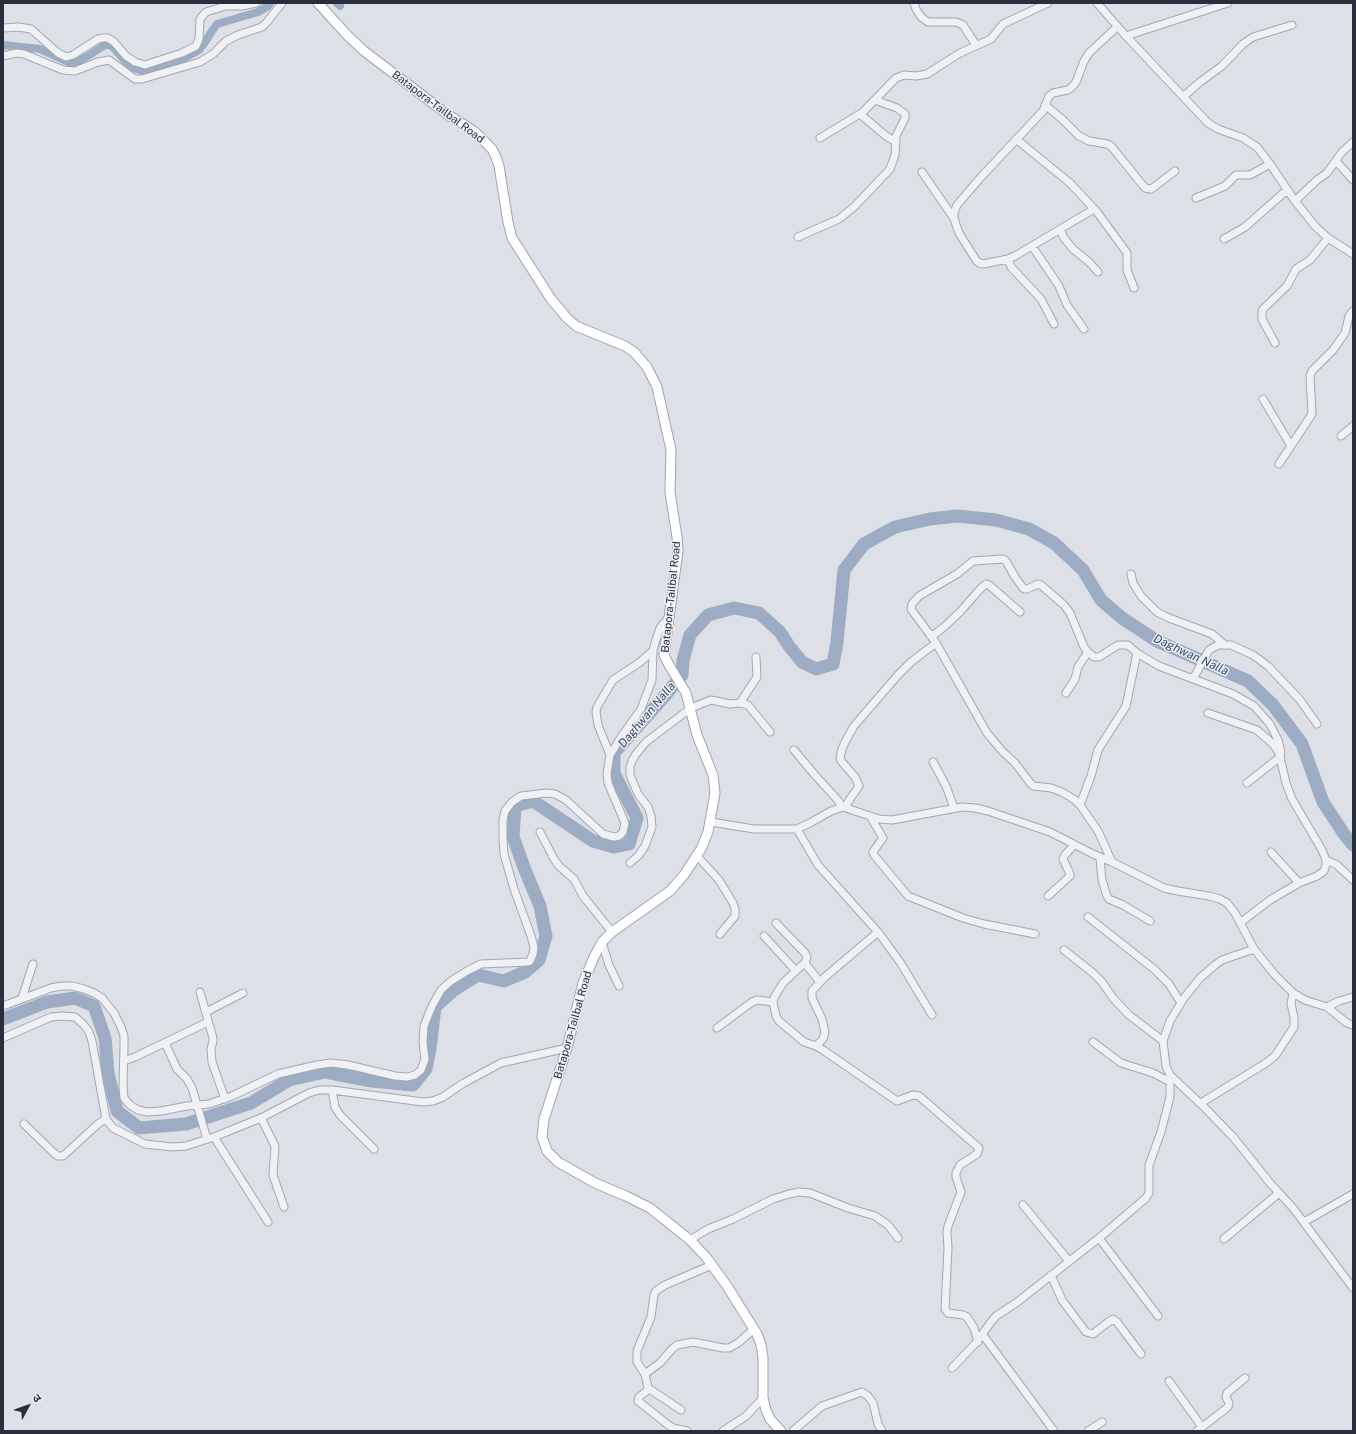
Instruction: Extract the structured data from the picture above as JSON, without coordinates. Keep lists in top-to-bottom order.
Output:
{
  "streets": {
    "main road": ["Batapora-Tailbal Road"]
  },
  "water": ["Daghwan Nalla"],
  "north": "top right"
}
